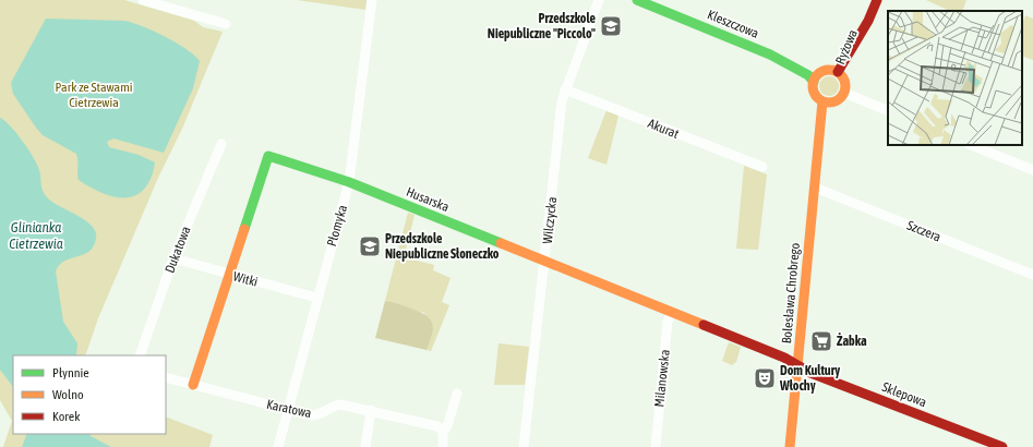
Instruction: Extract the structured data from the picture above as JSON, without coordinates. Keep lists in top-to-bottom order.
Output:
{
  "streets": {
    "street": [
      "Kleszczowa",
      "Ryżowa",
      "Akurat",
      "Husarska",
      "Wilczycka",
      "Płomyka",
      "Szczera",
      "Dukatowa",
      "Witki",
      "Bolesława Chrobrego",
      "Milanowska",
      "Sklepowa",
      "Karatowa"
    ]
  },
  "crossings": [
    ["Kleszczowa", "Ryżowa"],
    ["Kleszczowa", "Bolesława Chrobrego"],
    ["Ryżowa", "Bolesława Chrobrego"],
    ["Akurat", "Wilczycka"],
    ["Husarska", "Wilczycka"],
    ["Husarska", "Płomyka"],
    ["Husarska", "Witki"],
    ["Husarska", "Bolesława Chrobrego"],
    ["Husarska", "Milanowska"],
    ["Husarska", "Sklepowa"],
    ["Husarska", "Karatowa"],
    ["Płomyka", "Witki"],
    ["Płomyka", "Karatowa"],
    ["Szczera", "Bolesława Chrobrego"],
    ["Dukatowa", "Witki"],
    ["Bolesława Chrobrego", "Sklepowa"]
  ],
  "water": ["Glinianka Cietrzewia"],
  "parks": ["Park ze Stawami Cietrzewia"],
  "places": {
    "school or university": ["Przedszkole Niepubliczne \"Piccolo\"", "Przedszkole Niepubliczne Słoneczko"],
    "supermarket": ["Żabka"],
    "theatre": ["Dom Kultury Włochy"]
  },
  "legend": ["Płynnie", "Wolno", "Korek"]
}
